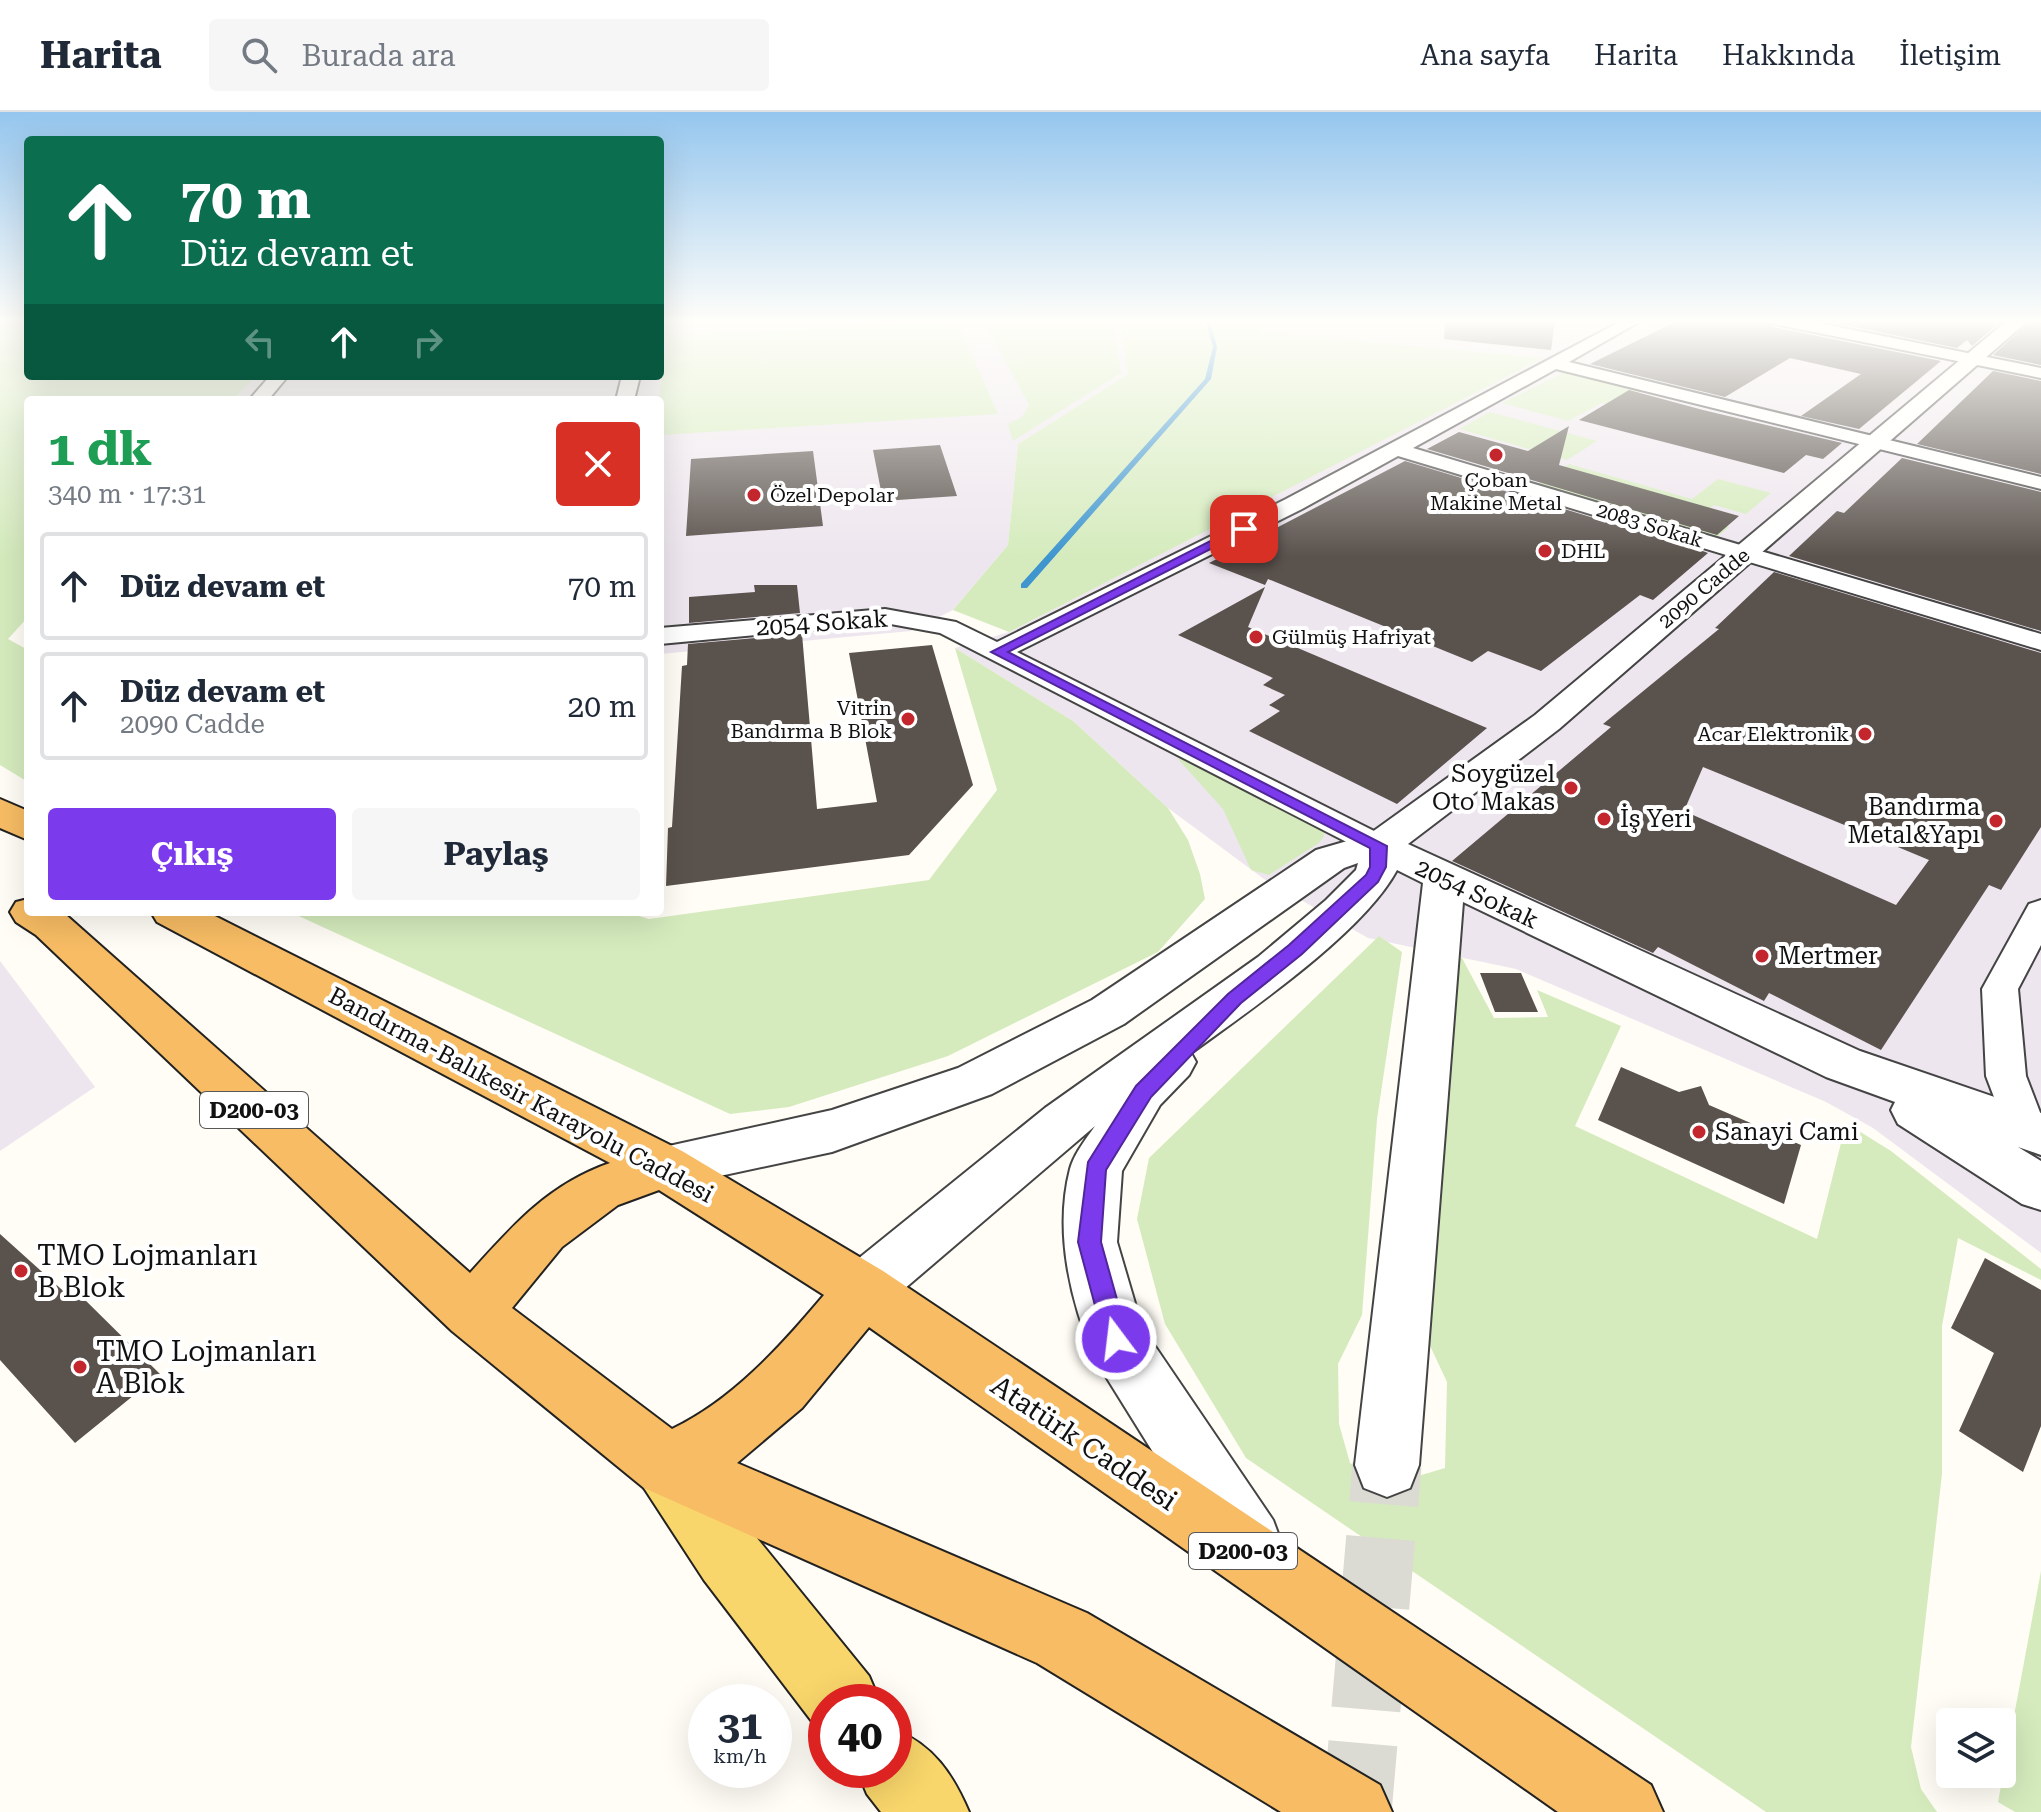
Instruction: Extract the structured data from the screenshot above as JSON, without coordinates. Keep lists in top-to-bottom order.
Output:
{
  "streets": {
    "highway": ["Bandırma-Balıkesir Karayolu Caddesi", "D200-03", "Atatürk Caddesi"],
    "street": ["2083 Sokak", "2090 Cadde", "2054 Sokak"]
  },
  "crossings": [
    ["2083 Sokak", "2090 Cadde"],
    ["2090 Cadde", "2054 Sokak"],
    ["2090 Cadde", "Bandırma-Balıkesir Karayolu Caddesi"],
    ["Bandırma-Balıkesir Karayolu Caddesi", "Atatürk Caddesi"]
  ],
  "places": [
    "Çoban Makine Metal",
    "Özel Depolar",
    "DHL",
    "Gülmüş Hafriyat",
    "Vitrin Bandırma B Blok",
    "Acar Elektronik",
    "Soygüzel Oto Makas",
    "İş Yeri",
    "Bandırma Metal&Yapı",
    "Mertmer",
    "Sanayi Cami",
    "TMO Lojmanları B Blok",
    "TMO Lojmanları A Blok"
  ],
  "page": {
    "header": "Harita",
    "search": "Burada ara",
    "nav": [
      "Ana sayfa",
      "Harita",
      "Hakkında",
      "İletişim"
    ],
    "turn": ["70 m", "Düz devam et"],
    "heading": ["1 dk", "340 m · 17:31"],
    "list": [
      {
        "name": "Düz devam et",
        "value": "70 m"
      },
      {
        "name": "Düz devam et",
        "note": "2090 Cadde",
        "value": "20 m"
      }
    ],
    "buttons": ["Çıkış", "Paylaş"],
    "speed": "31 km/h",
    "limit": "40"
  }
}
